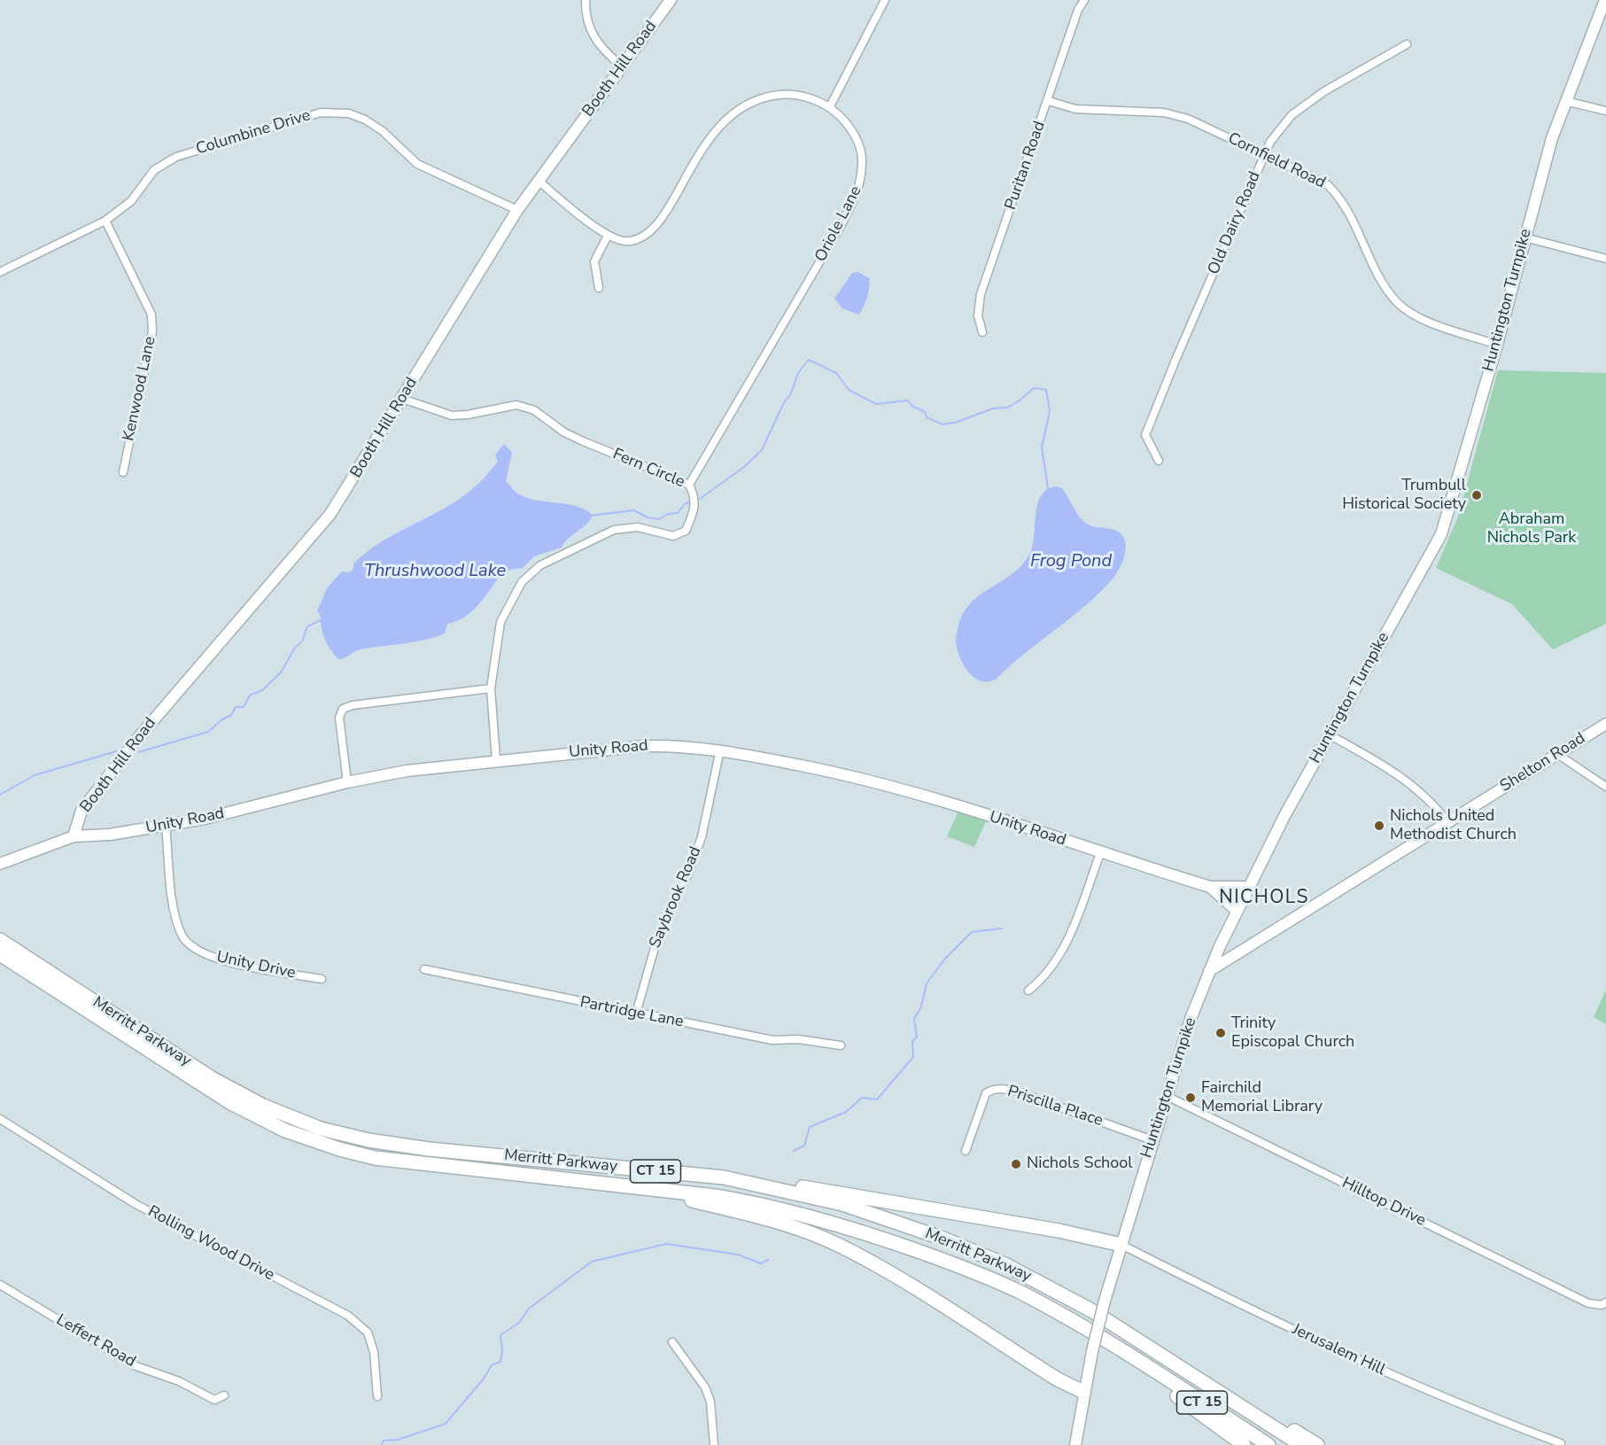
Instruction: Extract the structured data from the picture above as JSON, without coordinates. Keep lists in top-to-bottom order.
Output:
{
  "streets": {
    "highway": ["Merritt Parkway", "CT 15"],
    "main road": [
      "Booth Hill Road",
      "Huntington Turnpike",
      "Unity Road",
      "Shelton Road"
    ],
    "street": [
      "Columbine Drive",
      "Cornfield Road",
      "Puritan Road",
      "Old Dairy Road",
      "Oriole Lane",
      "Kenwood Lane",
      "Fern Circle",
      "Saybrook Road",
      "Unity Drive",
      "Partridge Lane",
      "Priscilla Place",
      "Hilltop Drive",
      "Rolling Wood Drive",
      "Leffert Road",
      "Jerusalem Hill"
    ]
  },
  "crossings": [
    ["Booth Hill Road", "Columbine Drive"],
    ["Booth Hill Road", "Fern Circle"],
    ["Booth Hill Road", "Unity Road"],
    ["Columbine Drive", "Kenwood Lane"],
    ["Cornfield Road", "Puritan Road"],
    ["Cornfield Road", "Old Dairy Road"],
    ["Cornfield Road", "Huntington Turnpike"],
    ["Oriole Lane", "Fern Circle"],
    ["Huntington Turnpike", "Unity Road"],
    ["Huntington Turnpike", "Shelton Road"],
    ["Huntington Turnpike", "Priscilla Place"],
    ["Huntington Turnpike", "Hilltop Drive"],
    ["Huntington Turnpike", "Jerusalem Hill"],
    ["Fern Circle", "Unity Road"],
    ["Unity Road", "Saybrook Road"],
    ["Unity Road", "Unity Drive"],
    ["Saybrook Road", "Partridge Lane"]
  ],
  "districts": ["NICHOLS"],
  "water": ["Frog Pond", "Thrushwood Lake"],
  "parks": ["Abraham Nichols Park"],
  "places": [
    "Trumbull Historical Society",
    "Nichols United Methodist Church",
    "Trinity Episcopal Church",
    "Fairchild Memorial Library",
    "Nichols School"
  ]
}
